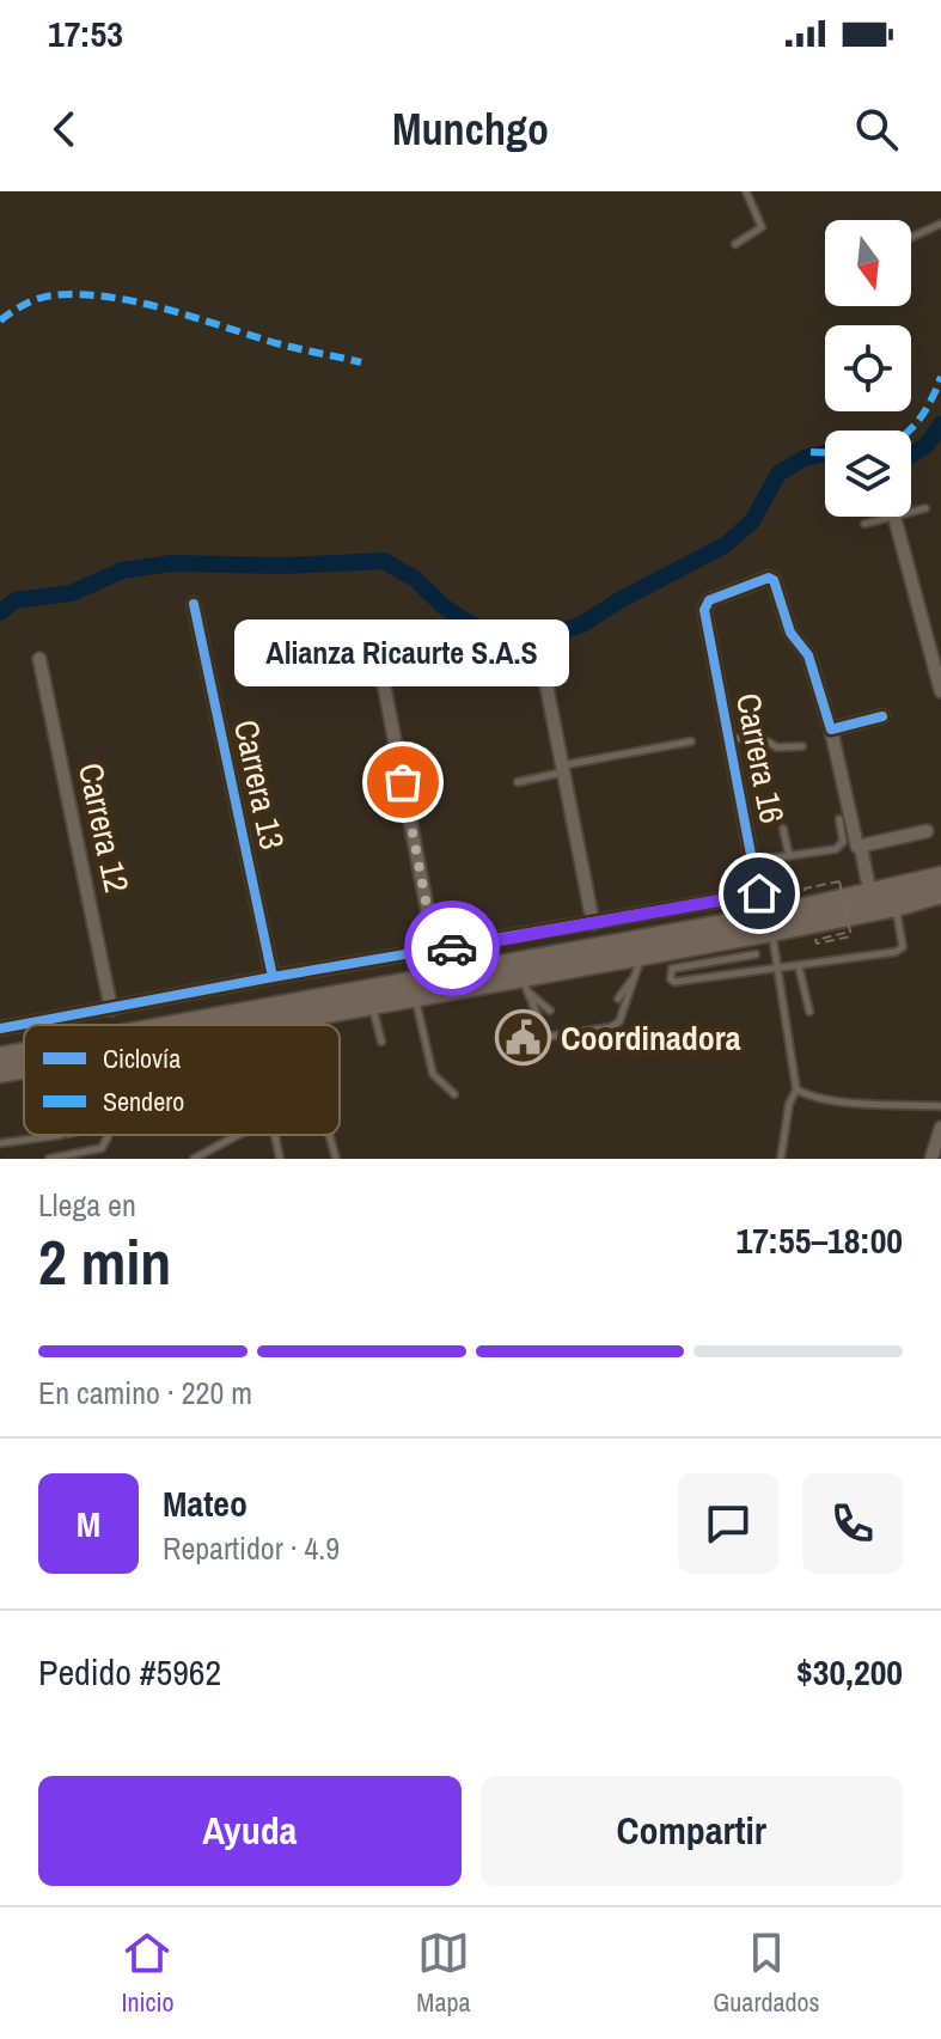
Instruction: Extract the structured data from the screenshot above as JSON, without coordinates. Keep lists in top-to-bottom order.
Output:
{
  "streets": {
    "street": ["Carrera 16", "Carrera 13", "Carrera 12"]
  },
  "places": {
    "other": ["Alianza Ricaurte S.A.S"],
    "public building": ["Coordinadora"]
  },
  "legend": ["Ciclovía", "Sendero"],
  "north": "bottom",
  "page": {
    "status": "17:53",
    "header": "Munchgo",
    "bubble": "Alianza Ricaurte S.A.S",
    "heading": ["2 min", "Llega en", "17:55–18:00"],
    "panel": [
      "Mateo",
      "Repartidor · 4.9",
      "Pedido #5962",
      "$30,200"
    ],
    "bar": "En camino · 220 m",
    "round": "M",
    "buttons": ["Ayuda", "Compartir"],
    "tabs": ["Inicio", "Mapa", "Guardados"]
  }
}
